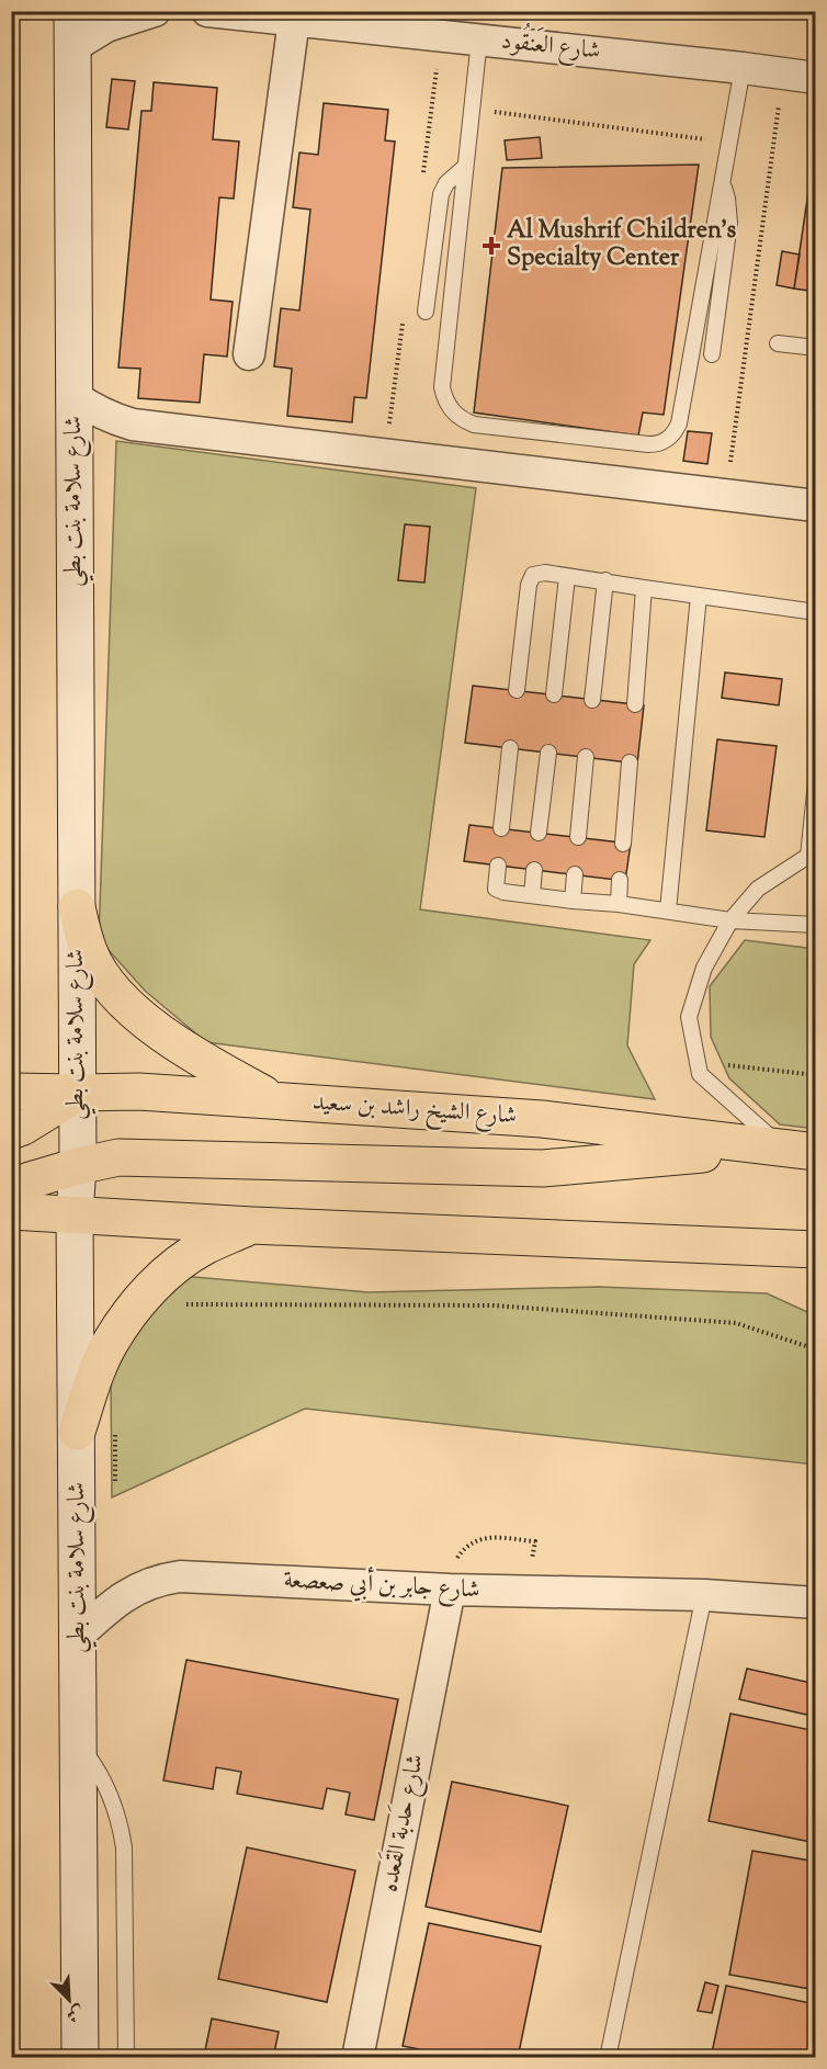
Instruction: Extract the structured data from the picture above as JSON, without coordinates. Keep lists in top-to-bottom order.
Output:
{
  "streets": {
    "main road": ["شارع سلامة بنت بطي", "شارع الشيخ راشد بن سعيد"],
    "street": ["شارع العَنقُود", "شارع جابر بن أبي صعصعة", "شارع حَدبة القَعده"]
  },
  "crossings": [
    ["شارع سلامة بنت بطي", "شارع الشيخ راشد بن سعيد"],
    ["شارع سلامة بنت بطي", "شارع جابر بن أبي صعصعة"],
    ["شارع جابر بن أبي صعصعة", "شارع حَدبة القَعده"]
  ],
  "places": {
    "health": ["Al Mushrif Children's Specialty Center"]
  },
  "north": "bottom right"
}
